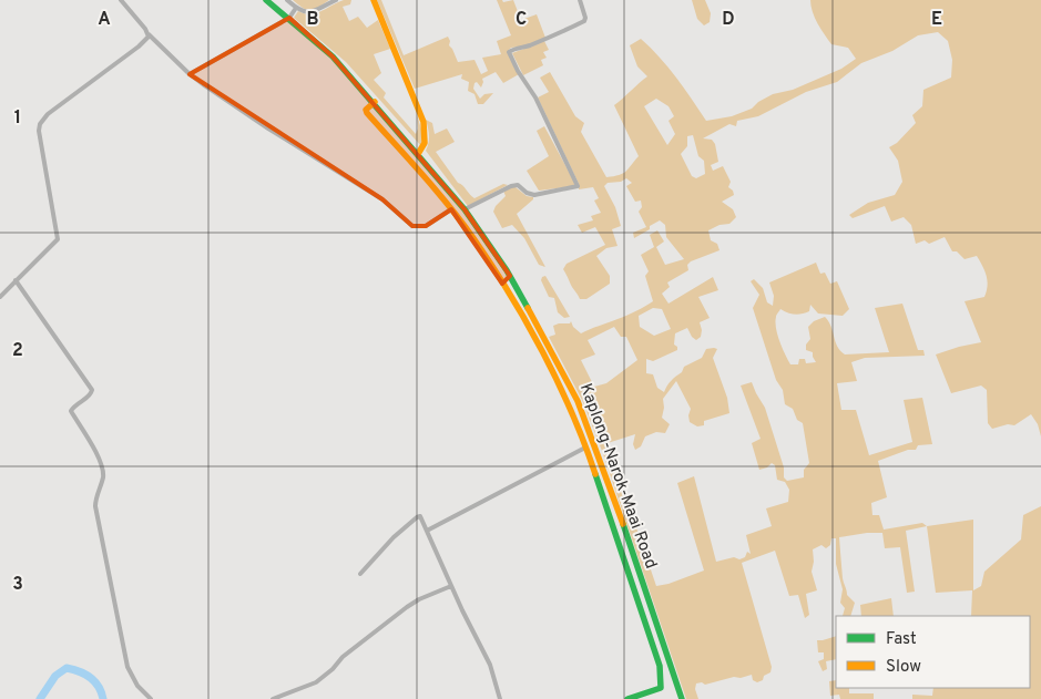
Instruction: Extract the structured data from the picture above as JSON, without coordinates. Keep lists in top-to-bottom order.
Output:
{
  "streets": {
    "main road": ["Kaplong-Narok-Maai Road"]
  },
  "legend": ["Fast", "Slow"],
  "grid": {
    "columns": [
      "A",
      "B",
      "C",
      "D",
      "E"
    ],
    "rows": ["1", "2", "3"]
  }
}
